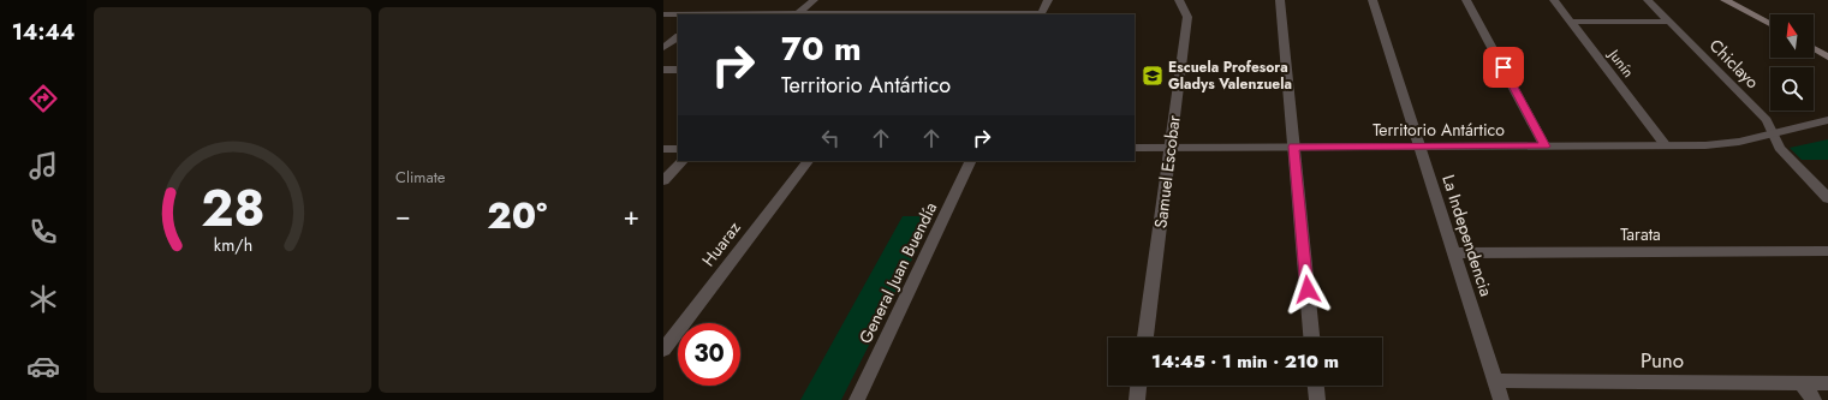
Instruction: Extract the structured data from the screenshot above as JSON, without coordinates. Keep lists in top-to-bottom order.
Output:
{
  "streets": {
    "street": [
      "Junín",
      "Chiclayo",
      "Territorio Antártico",
      "Samuel Escobar",
      "Tarata",
      "La Independencia",
      "Huaraz",
      "General Juan Buendía",
      "Puno"
    ]
  },
  "crossings": [
    ["Junín", "Territorio Antártico"],
    ["Chiclayo", "Territorio Antártico"],
    ["Territorio Antártico", "Samuel Escobar"],
    ["Territorio Antártico", "La Independencia"],
    ["Tarata", "La Independencia"],
    ["La Independencia", "Puno"]
  ],
  "places": {
    "school or university": ["Escuela Profesora Gladys Valenzuela"]
  },
  "north": "top",
  "page": {
    "tabs": "14:44",
    "tile": "Climate",
    "turn": ["70 m", "Territorio Antártico"],
    "heat": ["−", "20°", "+"],
    "limit": "30",
    "trip": "14:45 · 1 min · 210 m",
    "gauge": ["28", "km/h"]
  }
}
